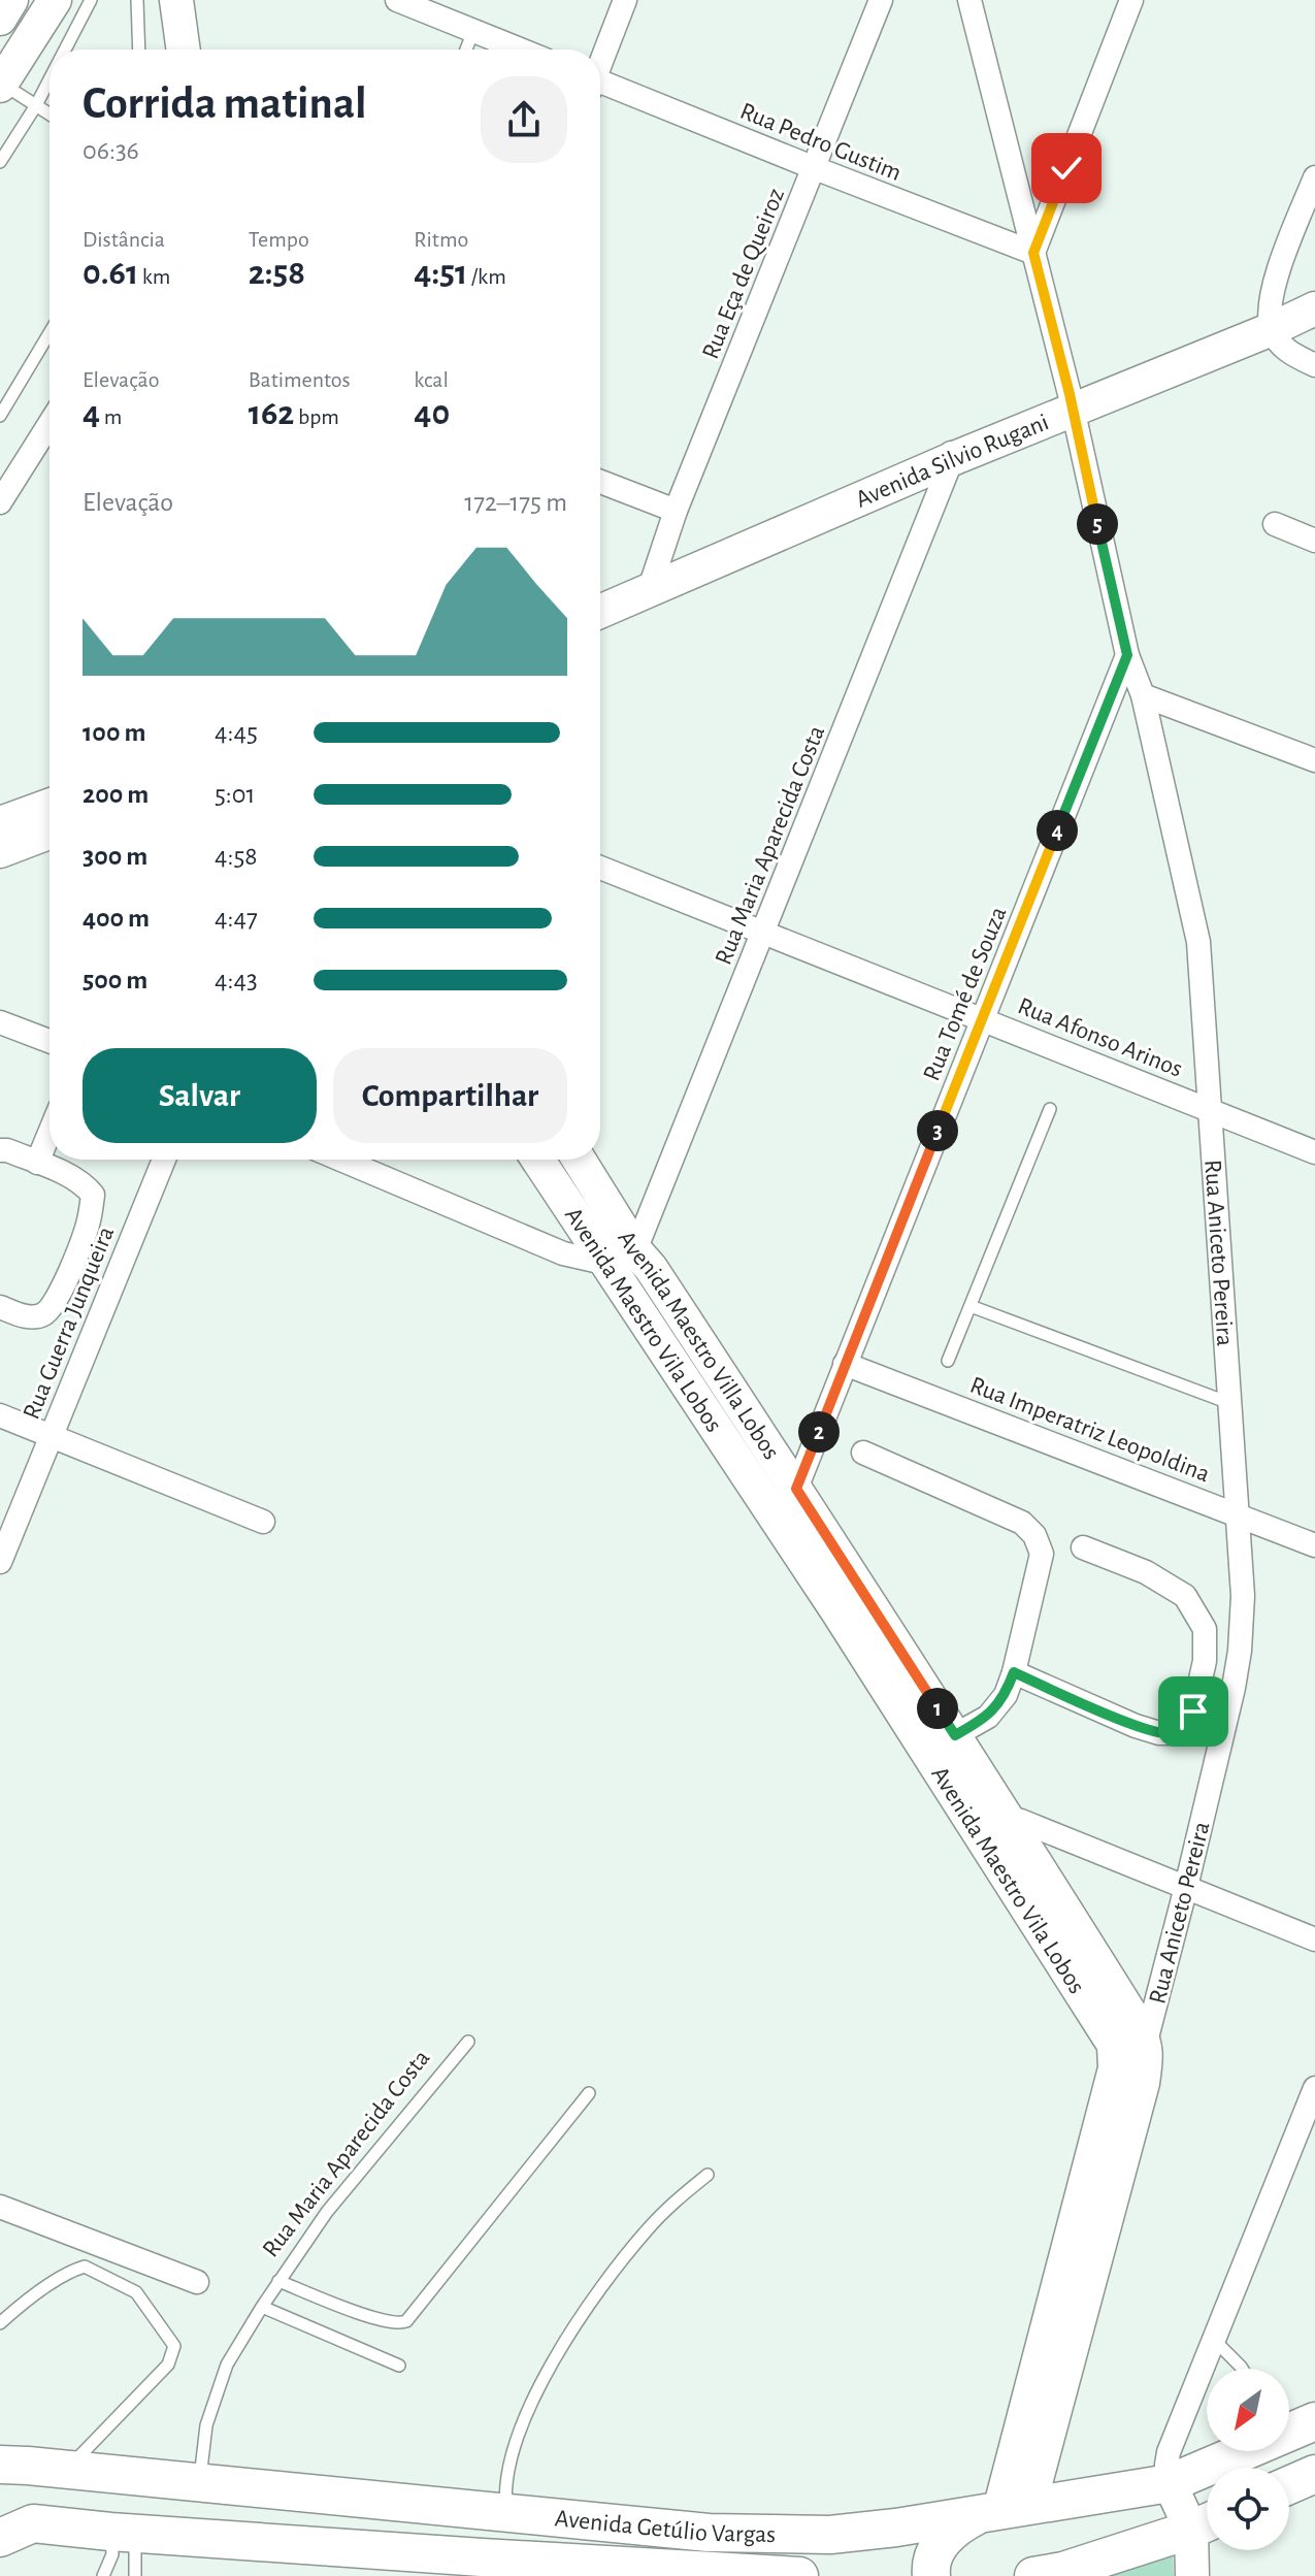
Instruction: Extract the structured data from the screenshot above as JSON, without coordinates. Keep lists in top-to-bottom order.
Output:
{
  "streets": {
    "main road": ["Avenida Getúlio Vargas"],
    "street": [
      "Rua Pedro Gustim",
      "Rua Eça de Queiroz",
      "Avenida Silvio Rugani",
      "Rua Maria Aparecida Costa",
      "Rua Tomé de Souza",
      "Rua Afonso Arinos",
      "Rua Aniceto Pereira",
      "Avenida Maestro Vila Lobos",
      "Rua Guerra Junqueira",
      "Avenida Maestro Villa Lobos",
      "Rua Imperatriz Leopoldina"
    ]
  },
  "crossings": [
    ["Rua Pedro Gustim", "Rua Eça de Queiroz"],
    ["Rua Pedro Gustim", "Rua Aniceto Pereira"],
    ["Rua Eça de Queiroz", "Avenida Silvio Rugani"],
    ["Avenida Silvio Rugani", "Rua Maria Aparecida Costa"],
    ["Avenida Silvio Rugani", "Rua Aniceto Pereira"],
    ["Rua Maria Aparecida Costa", "Rua Afonso Arinos"],
    ["Rua Maria Aparecida Costa", "Avenida Maestro Vila Lobos"],
    ["Rua Maria Aparecida Costa", "Avenida Maestro Villa Lobos"],
    ["Rua Maria Aparecida Costa", "Avenida Getúlio Vargas"],
    ["Rua Tomé de Souza", "Rua Afonso Arinos"],
    ["Rua Tomé de Souza", "Rua Aniceto Pereira"],
    ["Rua Tomé de Souza", "Avenida Maestro Vila Lobos"],
    ["Rua Tomé de Souza", "Avenida Maestro Villa Lobos"],
    ["Rua Tomé de Souza", "Rua Imperatriz Leopoldina"],
    ["Rua Afonso Arinos", "Rua Aniceto Pereira"],
    ["Rua Aniceto Pereira", "Avenida Maestro Vila Lobos"],
    ["Rua Aniceto Pereira", "Avenida Maestro Villa Lobos"],
    ["Rua Aniceto Pereira", "Rua Imperatriz Leopoldina"],
    ["Rua Aniceto Pereira", "Avenida Getúlio Vargas"],
    ["Avenida Maestro Vila Lobos", "Avenida Maestro Villa Lobos"]
  ],
  "north": "bottom left",
  "page": {
    "heading": ["Corrida matinal", "06:36"],
    "stats": [
      ["Distância", "0.61 km"],
      ["Tempo", "2:58"],
      ["Ritmo", "4:51 /km"],
      ["Elevação", "4 m"],
      ["Batimentos", "162 bpm"],
      ["kcal", "40"]
    ],
    "chart": ["Elevação", "172–175 m"],
    "pins": [
      "5",
      "4",
      "3",
      "2",
      "1"
    ],
    "list": [
      {
        "name": "100 m",
        "note": "4:45"
      },
      {
        "name": "200 m",
        "note": "5:01"
      },
      {
        "name": "300 m",
        "note": "4:58"
      },
      {
        "name": "400 m",
        "note": "4:47"
      },
      {
        "name": "500 m",
        "note": "4:43"
      }
    ],
    "buttons": ["Salvar", "Compartilhar"]
  }
}
